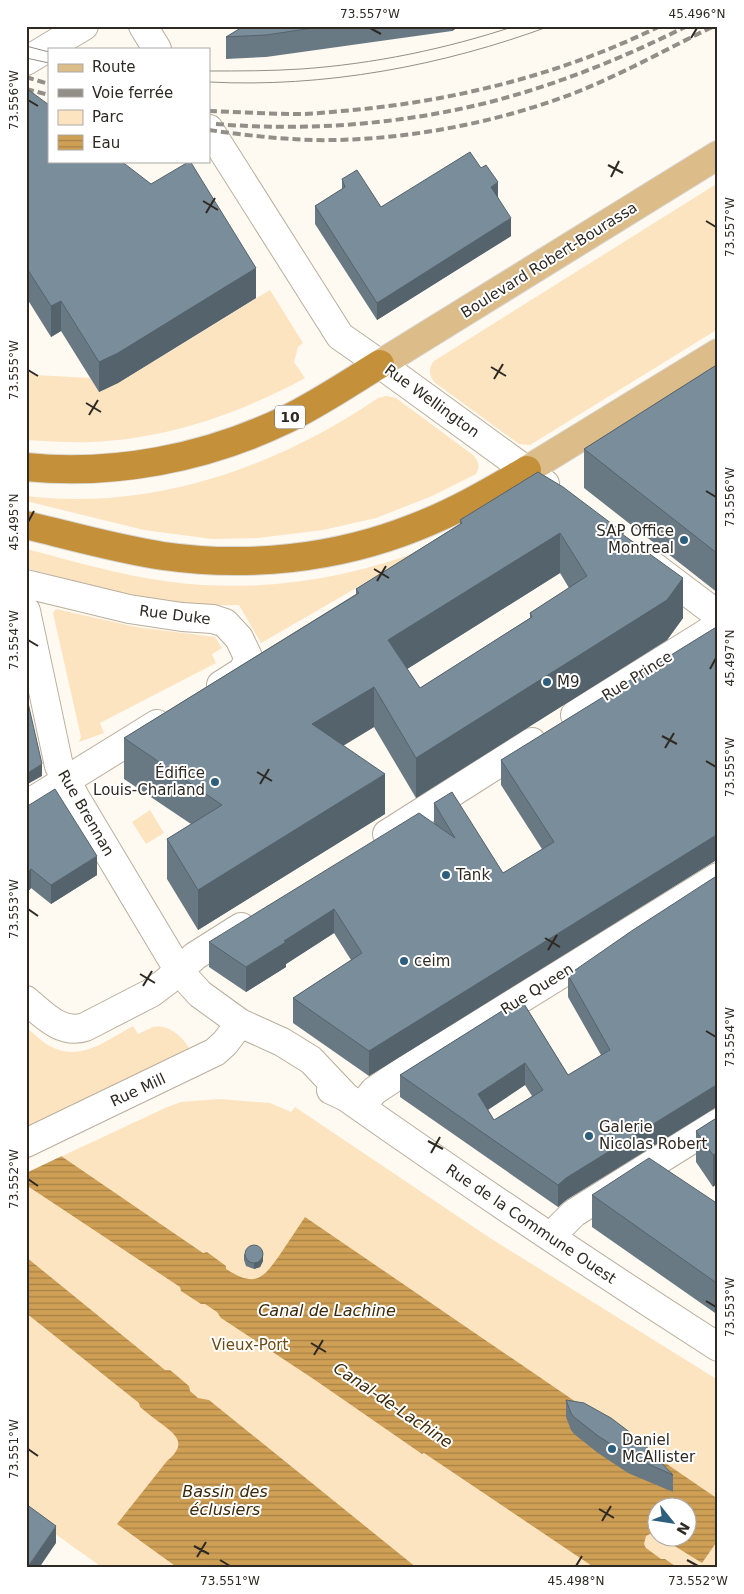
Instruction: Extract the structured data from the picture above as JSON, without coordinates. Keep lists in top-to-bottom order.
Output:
{
  "streets": {
    "highway": ["10"],
    "main road": ["Boulevard Robert-Bourassa"],
    "street": [
      "Rue Wellington",
      "Rue Duke",
      "Rue Prince",
      "Rue Brennan",
      "Rue Queen",
      "Rue Mill",
      "Rue de la Commune Ouest"
    ]
  },
  "crossings": [
    ["Boulevard Robert-Bourassa", "Rue Wellington"],
    ["Boulevard Robert-Bourassa", "10"],
    ["Rue Wellington", "10"],
    ["Rue Brennan", "Rue de la Commune Ouest"],
    ["Rue Queen", "Rue de la Commune Ouest"],
    ["Rue Mill", "Rue de la Commune Ouest"]
  ],
  "water": ["Canal de Lachine", "Canal-de-Lachine", "Bassin des éclusiers"],
  "parks": ["Vieux-Port"],
  "places": [
    "SAP Office Montreal",
    "M9",
    "Édifice Louis-Charland",
    "Tank",
    "ceim",
    "Galerie Nicolas Robert",
    "Daniel McAllister"
  ],
  "legend": [
    "Route",
    "Voie ferrée",
    "Parc",
    "Eau"
  ],
  "north": "bottom right",
  "coordinates": [
    "73.557°W",
    "45.496°N",
    "73.556°W",
    "73.555°W",
    "45.495°N",
    "73.554°W",
    "45.497°N",
    "73.553°W",
    "73.552°W",
    "73.551°W",
    "45.498°N"
  ]
}
